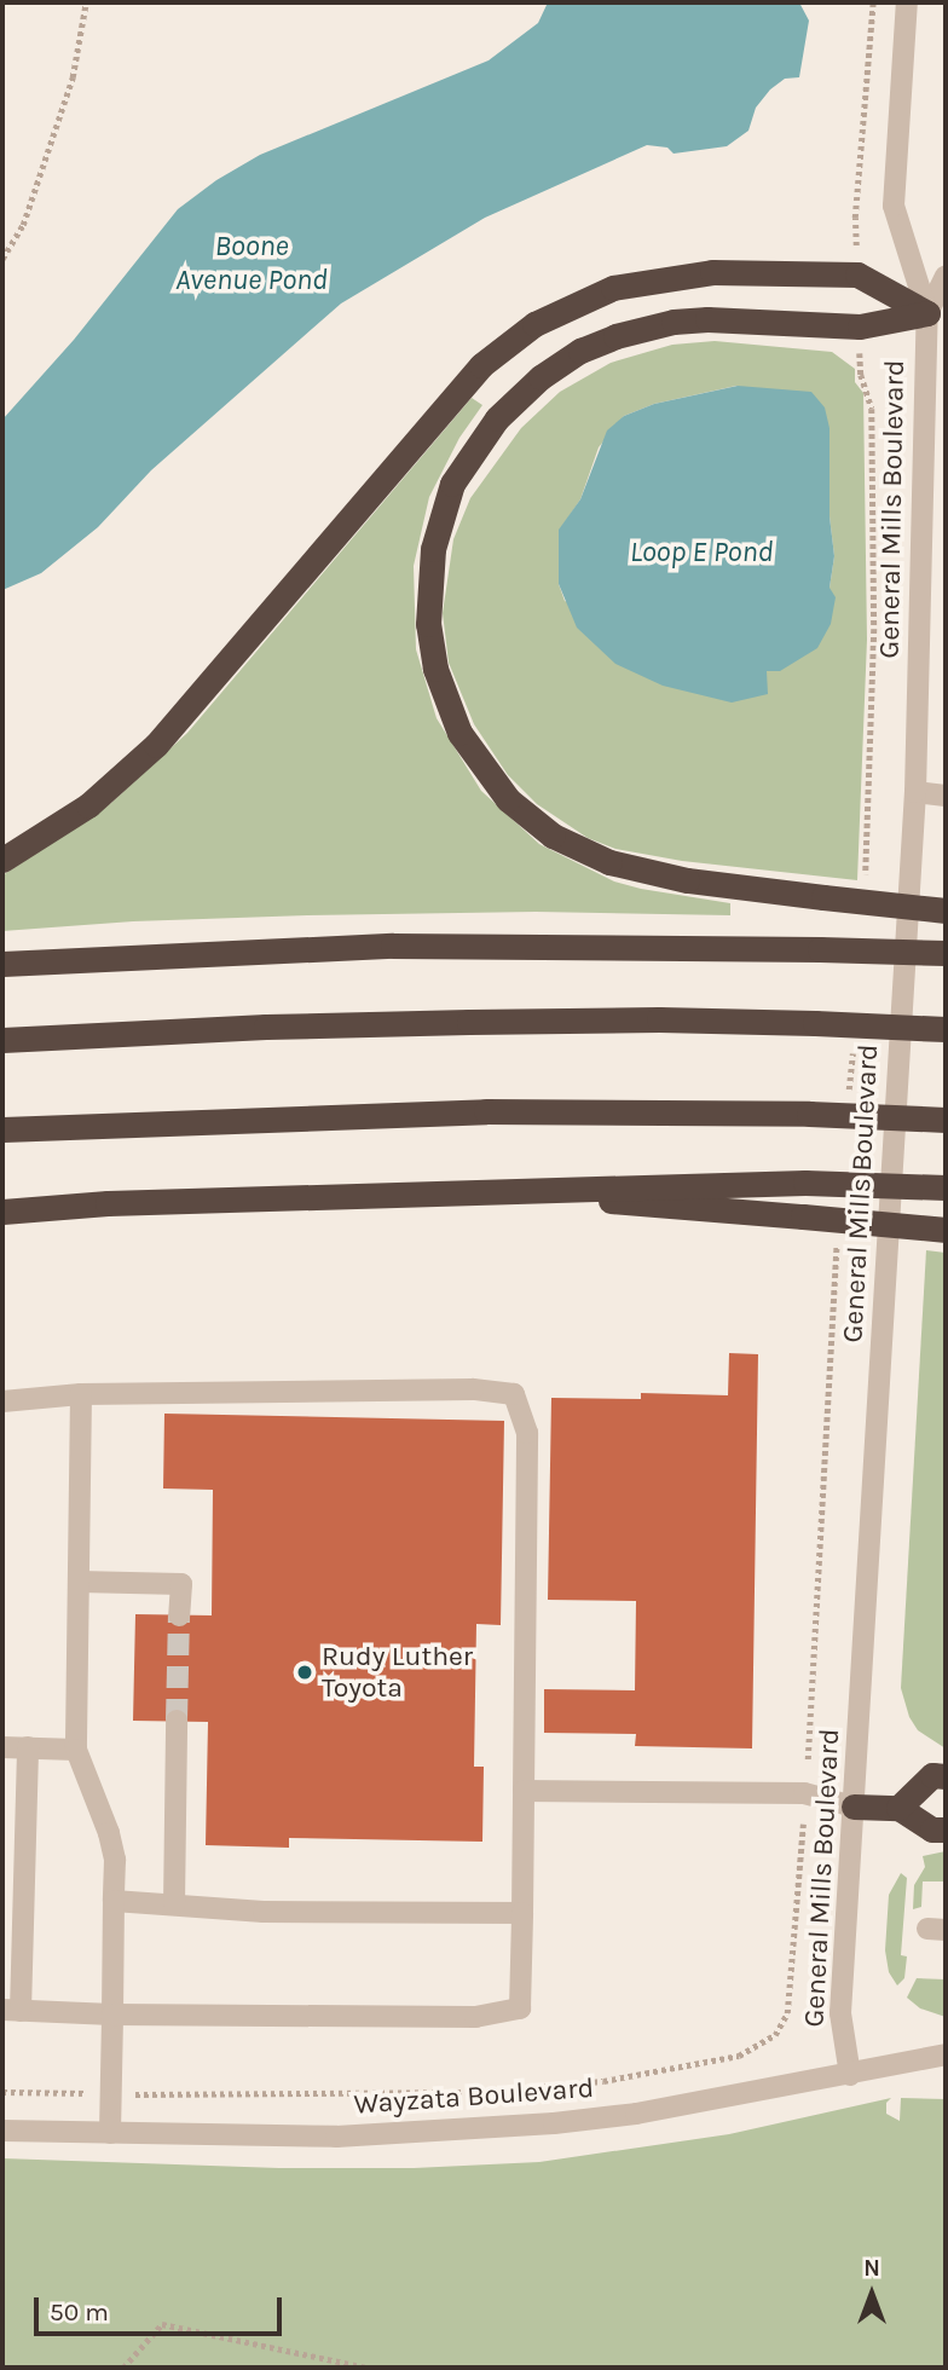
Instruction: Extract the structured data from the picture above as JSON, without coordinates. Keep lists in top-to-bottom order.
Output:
{
  "streets": {
    "street": ["General Mills Boulevard", "Wayzata Boulevard"]
  },
  "crossings": [
    ["General Mills Boulevard", "Wayzata Boulevard"]
  ],
  "water": ["Boone Avenue Pond", "Loop E Pond"],
  "places": ["Rudy Luther Toyota"],
  "scale_bar": "50 m",
  "north": "top"
}
